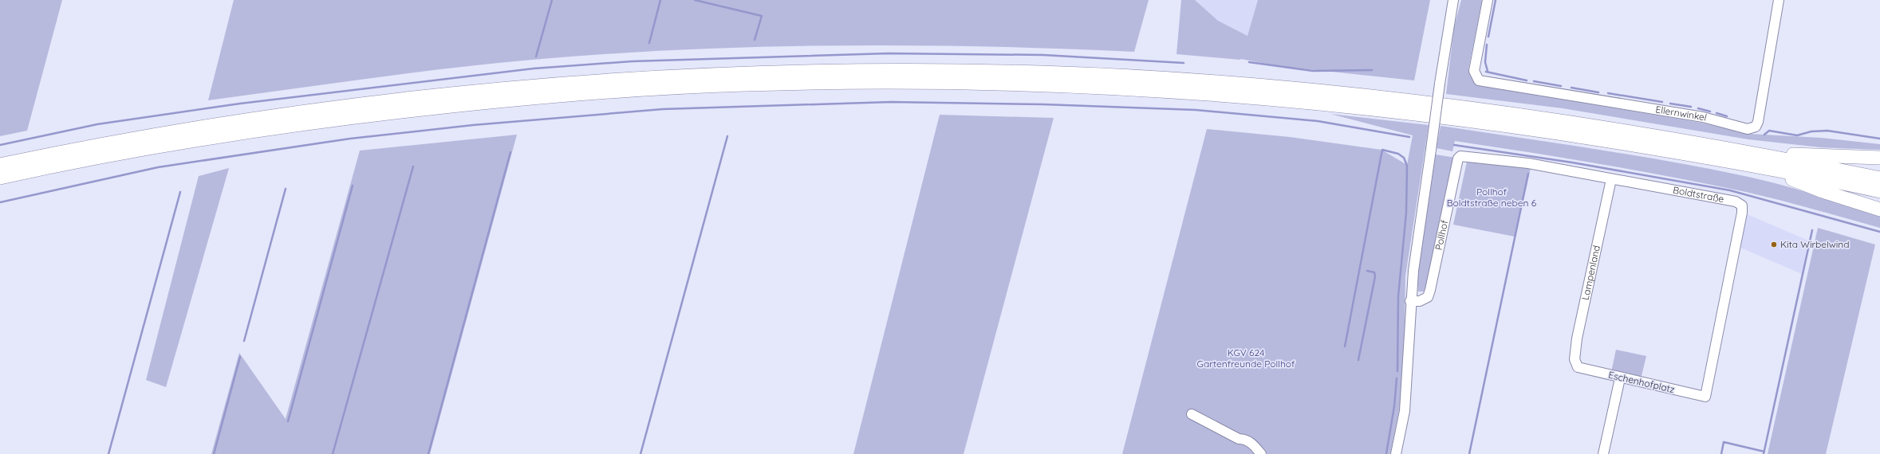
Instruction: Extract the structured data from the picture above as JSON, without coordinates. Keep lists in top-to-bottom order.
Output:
{
  "streets": {
    "street": [
      "Ellernwinkel",
      "Boldtstraße",
      "Pollhof",
      "Lampenland",
      "Eschenhofplatz"
    ]
  },
  "crossings": [
    ["Boldtstraße", "Pollhof"],
    ["Boldtstraße", "Lampenland"],
    ["Boldtstraße", "Eschenhofplatz"],
    ["Lampenland", "Eschenhofplatz"]
  ],
  "parks": ["Pollhof Boldtstraße neben 6", "KGV 624 Gartenfreunde Pollhof"],
  "places": ["Kita Wirbelwind"]
}
